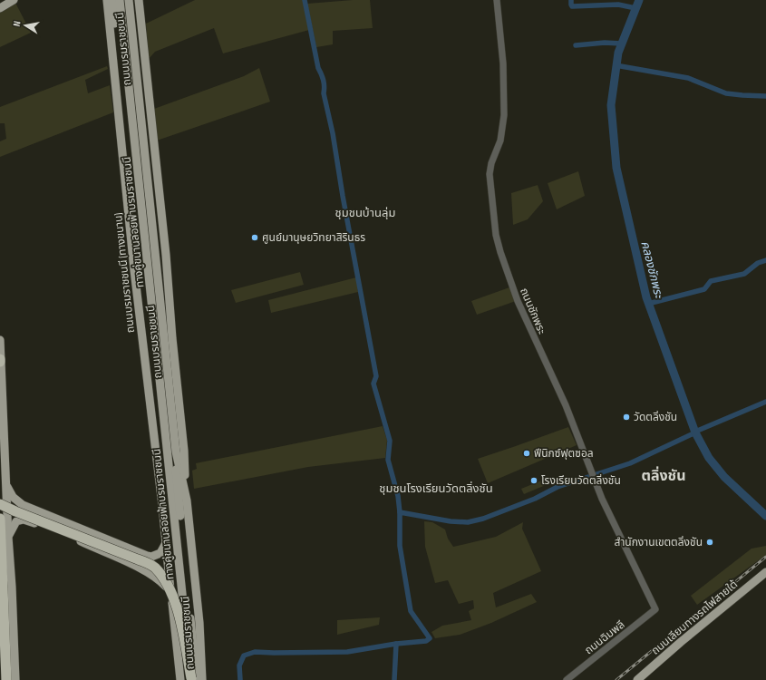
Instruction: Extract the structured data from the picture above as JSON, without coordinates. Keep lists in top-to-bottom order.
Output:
{
  "streets": {
    "main road": [
      "ถนนบรมราชชนนี",
      "ทางคู่ขนานลอยฟ้าบรมราชชนนี",
      "ถนนบรมราชชนนี (ทางขนาน)",
      "ถนนเลียบทางรถไฟสายใต้"
    ],
    "street": ["ถนนชักพระ", "ถนนฉิมพลี"]
  },
  "crossings": [
    ["ถนนบรมราชชนนี", "ทางคู่ขนานลอยฟ้าบรมราชชนนี"],
    ["ถนนบรมราชชนนี", "ถนนบรมราชชนนี (ทางขนาน)"],
    ["ถนนชักพระ", "ถนนฉิมพลี"]
  ],
  "districts": ["ชุมชนบ้านลุ่ม", "ตลิ่งชัน", "ชุมชนโรงเรียนวัดตลิ่งชัน"],
  "water": ["คลองชักพระ"],
  "places": [
    "ศูนย์มานุษยวิทยาสิรินธร",
    "วัดตลิ่งชัน",
    "ฟีนิกซ์ฟุตซอล",
    "โรงเรียนวัดตลิ่งชัน",
    "สำนักงานเขตตลิ่งชัน"
  ],
  "north": "left"
}
